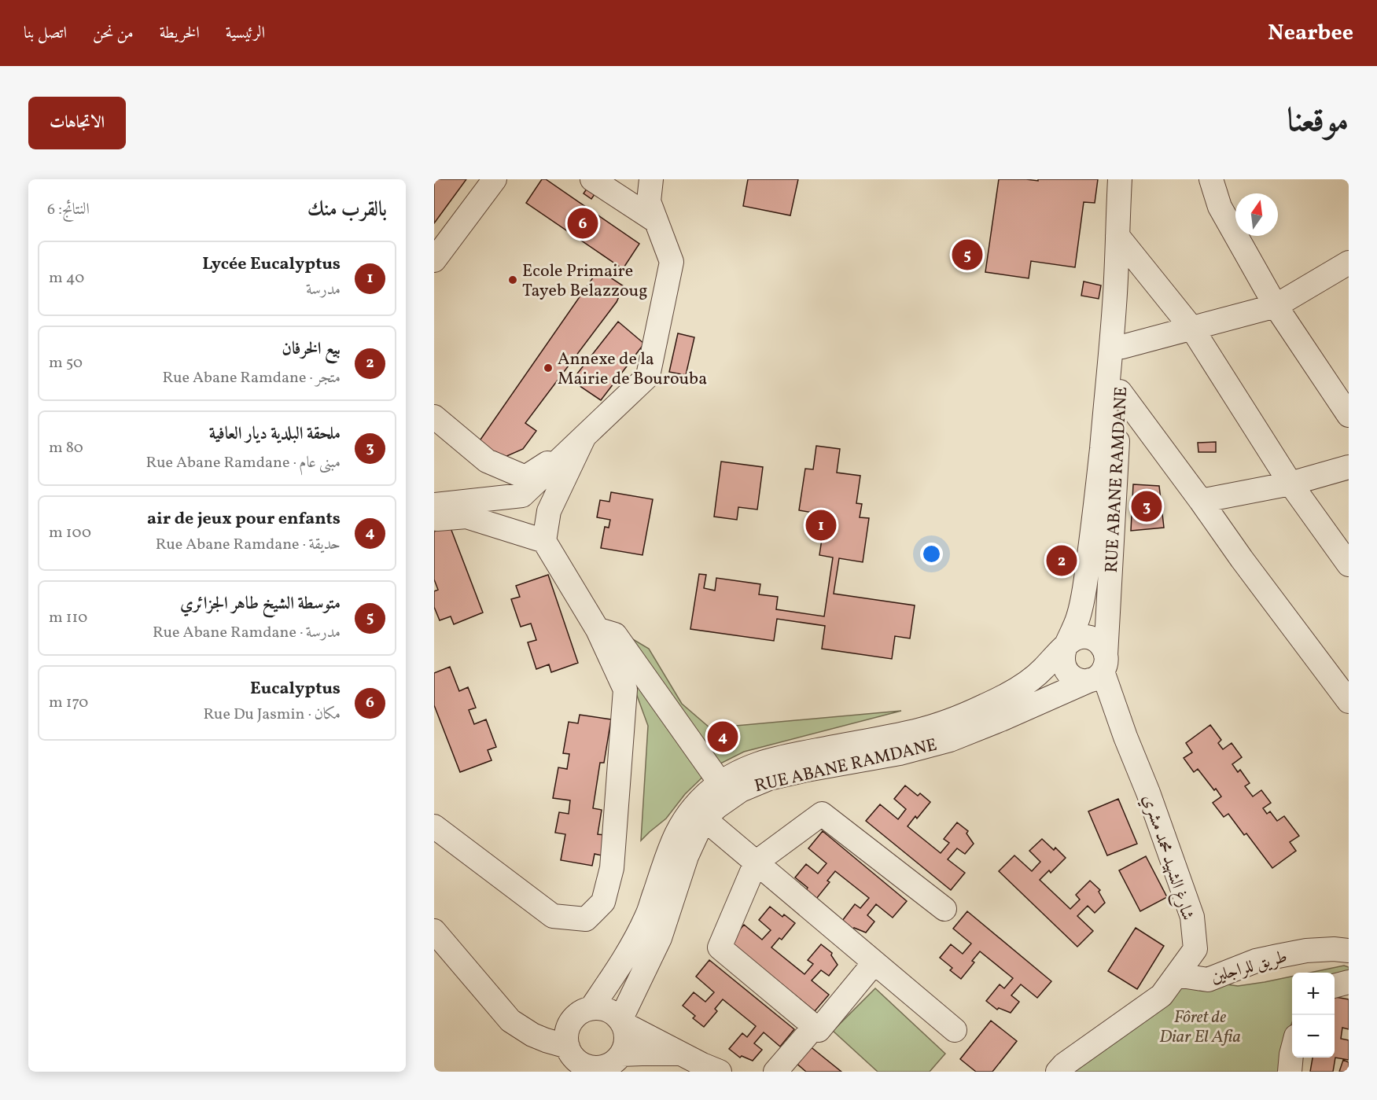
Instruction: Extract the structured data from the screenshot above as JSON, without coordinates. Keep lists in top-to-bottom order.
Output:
{
  "streets": {
    "street": ["RUE ABANE RAMDANE", "شارغ الشهيد محمد مشري", "طريق للراجلين"]
  },
  "crossings": [
    ["RUE ABANE RAMDANE", "شارغ الشهيد محمد مشري"],
    ["شارغ الشهيد محمد مشري", "طريق للراجلين"]
  ],
  "parks": ["Fôret de Diar El Afia"],
  "places": ["Ecole Primaire Tayeb Belazzoug", "Annexe de la Mairie de Bourouba"],
  "north": "top",
  "page": {
    "header": "Nearbee",
    "nav": [
      "الرئيسية",
      "الخريطة",
      "من نحن",
      "اتصل بنا"
    ],
    "title": "موقعنا",
    "buttons": "الاتجاهات",
    "heading": ["بالقرب منك", "النتائج: 6"],
    "pins": [
      "6",
      "5",
      "3",
      "1",
      "2",
      "4"
    ],
    "list": [
      {
        "mark": "1",
        "name": "Lycée Eucalyptus",
        "note": "مدرسة",
        "value": "40 m"
      },
      {
        "mark": "2",
        "name": "بيع الخرفان",
        "note": "متجر · Rue Abane Ramdane",
        "value": "50 m"
      },
      {
        "mark": "3",
        "name": "ملحقة البلدية ديار العافية",
        "note": "مبنى عام · Rue Abane Ramdane",
        "value": "80 m"
      },
      {
        "mark": "4",
        "name": "air de jeux pour enfants",
        "note": "حديقة · Rue Abane Ramdane",
        "value": "100 m"
      },
      {
        "mark": "5",
        "name": "متوسطة الشيخ طاهر الجزائري",
        "note": "مدرسة · Rue Abane Ramdane",
        "value": "110 m"
      },
      {
        "mark": "6",
        "name": "Eucalyptus",
        "note": "مكان · Rue Du Jasmin",
        "value": "170 m"
      }
    ],
    "map_buttons": ["+", "−"]
  }
}
